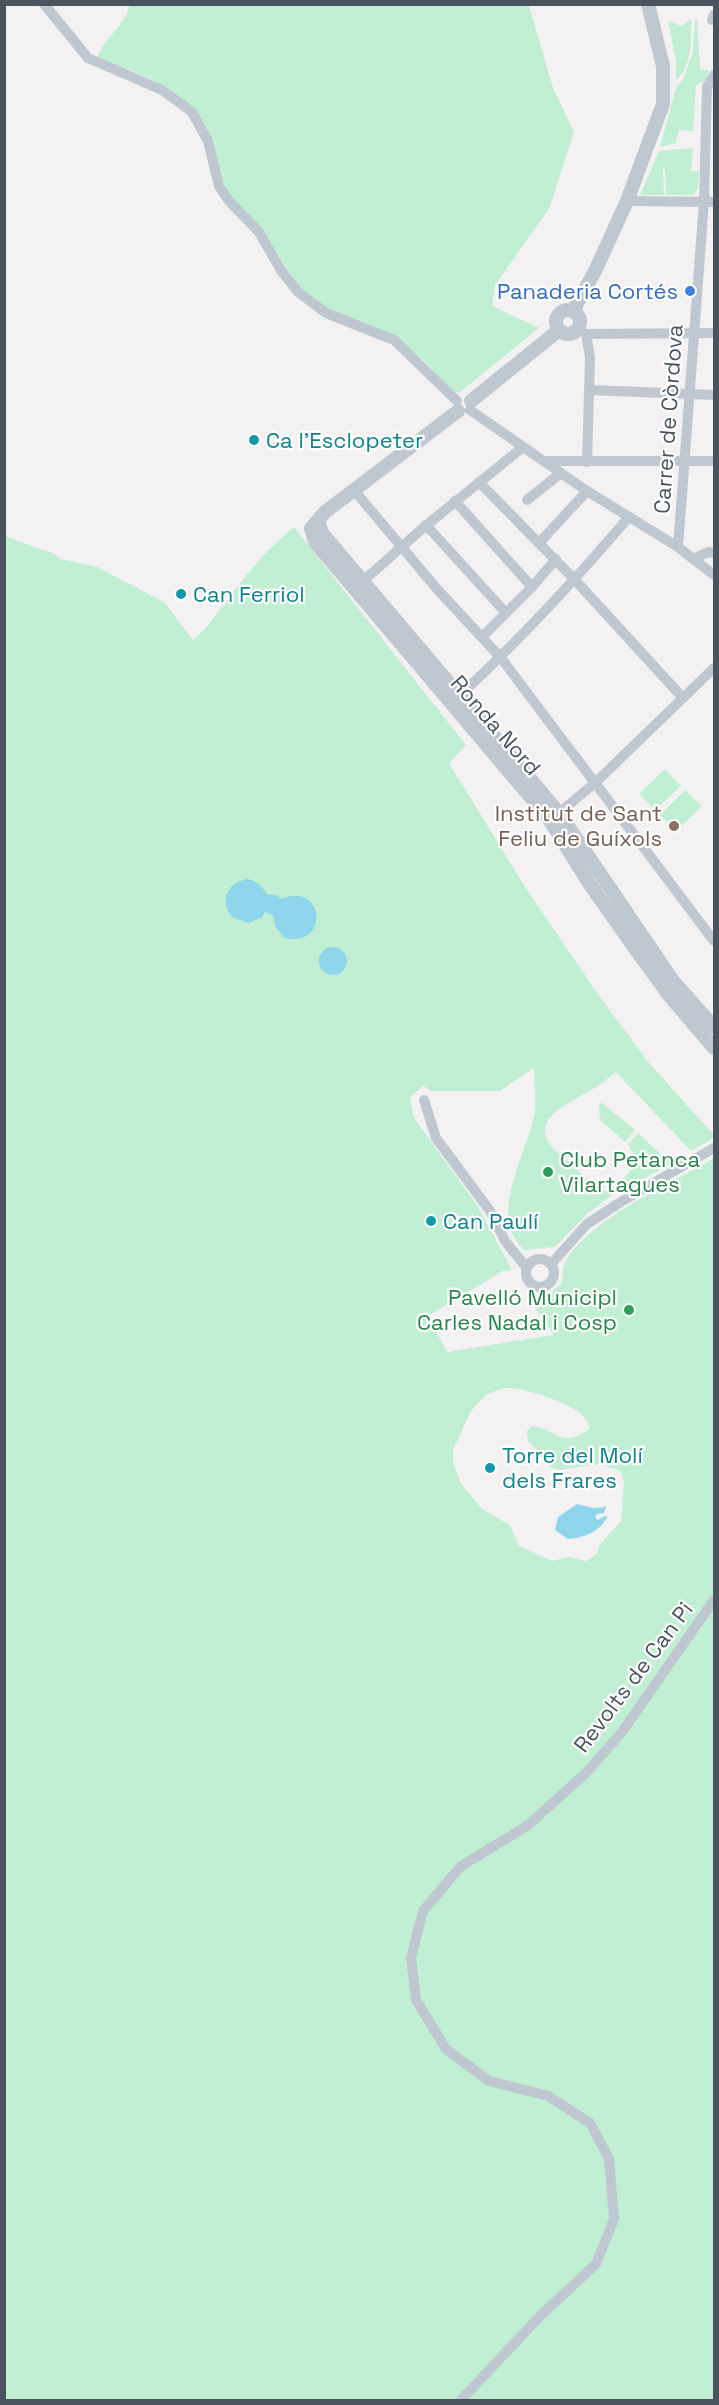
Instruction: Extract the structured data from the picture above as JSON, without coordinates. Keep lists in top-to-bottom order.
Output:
{
  "streets": {
    "street": ["Carrer de Còrdova", "Ronda Nord", "Revolts de Can Pi"]
  },
  "places": [
    "Panaderia Cortés",
    "Ca l'Esclopeter",
    "Can Ferriol",
    "Institut de Sant Feliu de Guíxols",
    "Club Petanca Vilartagues",
    "Can Paulí",
    "Pavelló Municipl Carles Nadal i Cosp",
    "Torre del Molí dels Frares"
  ]
}
